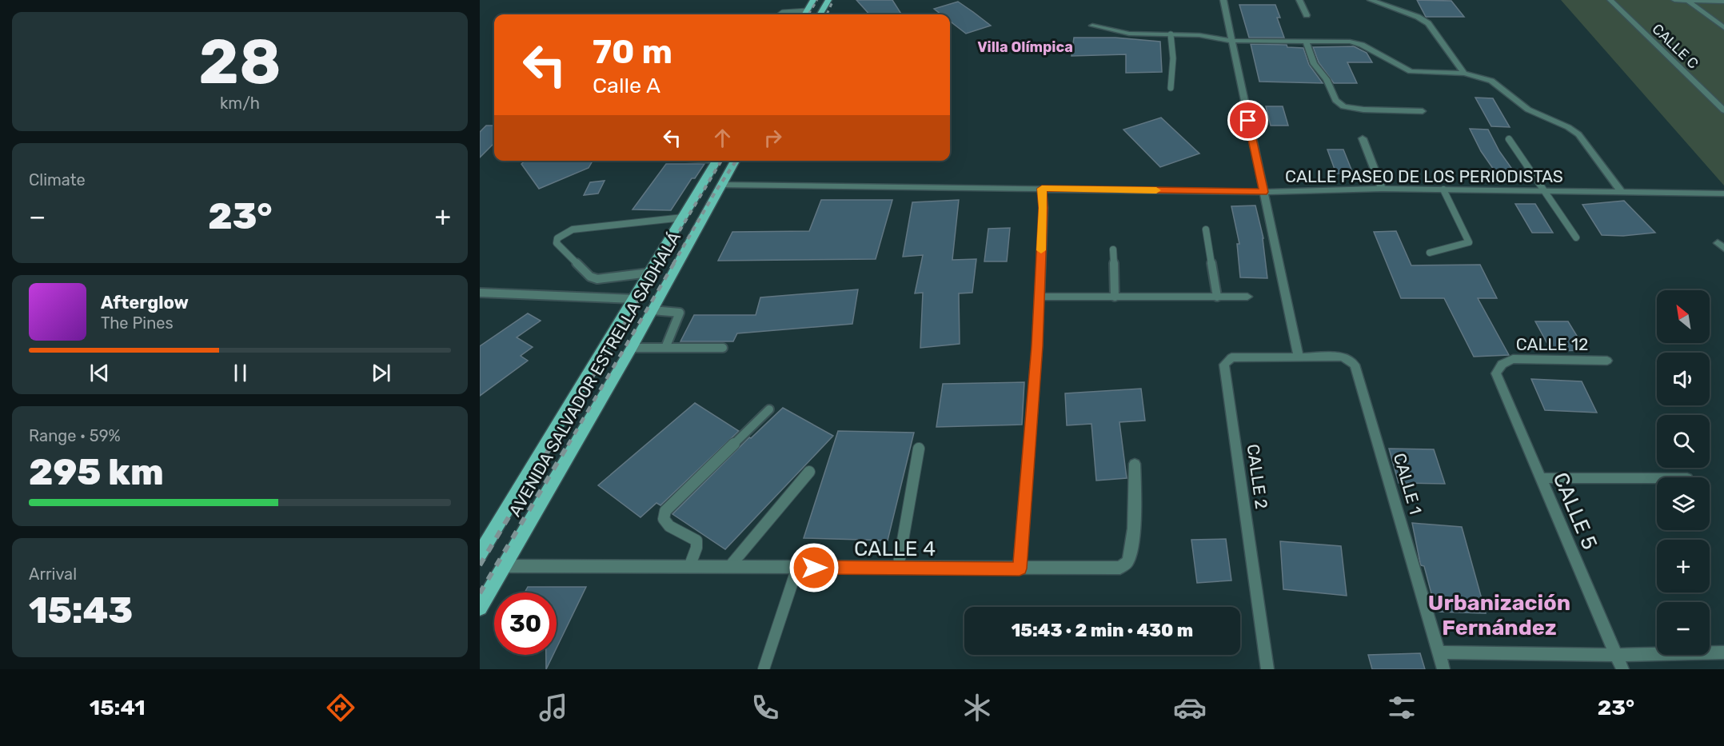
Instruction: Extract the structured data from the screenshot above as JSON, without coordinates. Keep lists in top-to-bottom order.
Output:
{
  "streets": {
    "main road": ["AVENIDA SALVADOR ESTRELLA SADHALÁ"],
    "street": [
      "CALLE C",
      "CALLE PASEO DE LOS PERIODISTAS",
      "CALLE 12",
      "CALLE 2",
      "CALLE 1",
      "CALLE 5",
      "CALLE 4"
    ]
  },
  "crossings": [
    ["CALLE PASEO DE LOS PERIODISTAS", "AVENIDA SALVADOR ESTRELLA SADHALÁ"],
    ["CALLE 12", "CALLE 5"],
    ["AVENIDA SALVADOR ESTRELLA SADHALÁ", "CALLE 4"],
    ["CALLE 2", "CALLE 1"]
  ],
  "districts": ["Villa Olímpica", "Urbanización Fernández"],
  "north": "top left",
  "page": {
    "tile": [
      ["28", "km/h"],
      "Climate",
      ["Range · 59%", "295 km"],
      ["Arrival", "15:43"]
    ],
    "turn": ["70 m", "Calle A"],
    "heat": ["−", "23°", "+"],
    "song": ["Afterglow", "The Pines"],
    "map_buttons": ["+", "−"],
    "limit": "30",
    "trip": "15:43 · 2 min · 430 m",
    "tabs": ["15:41", "23°"]
  }
}
